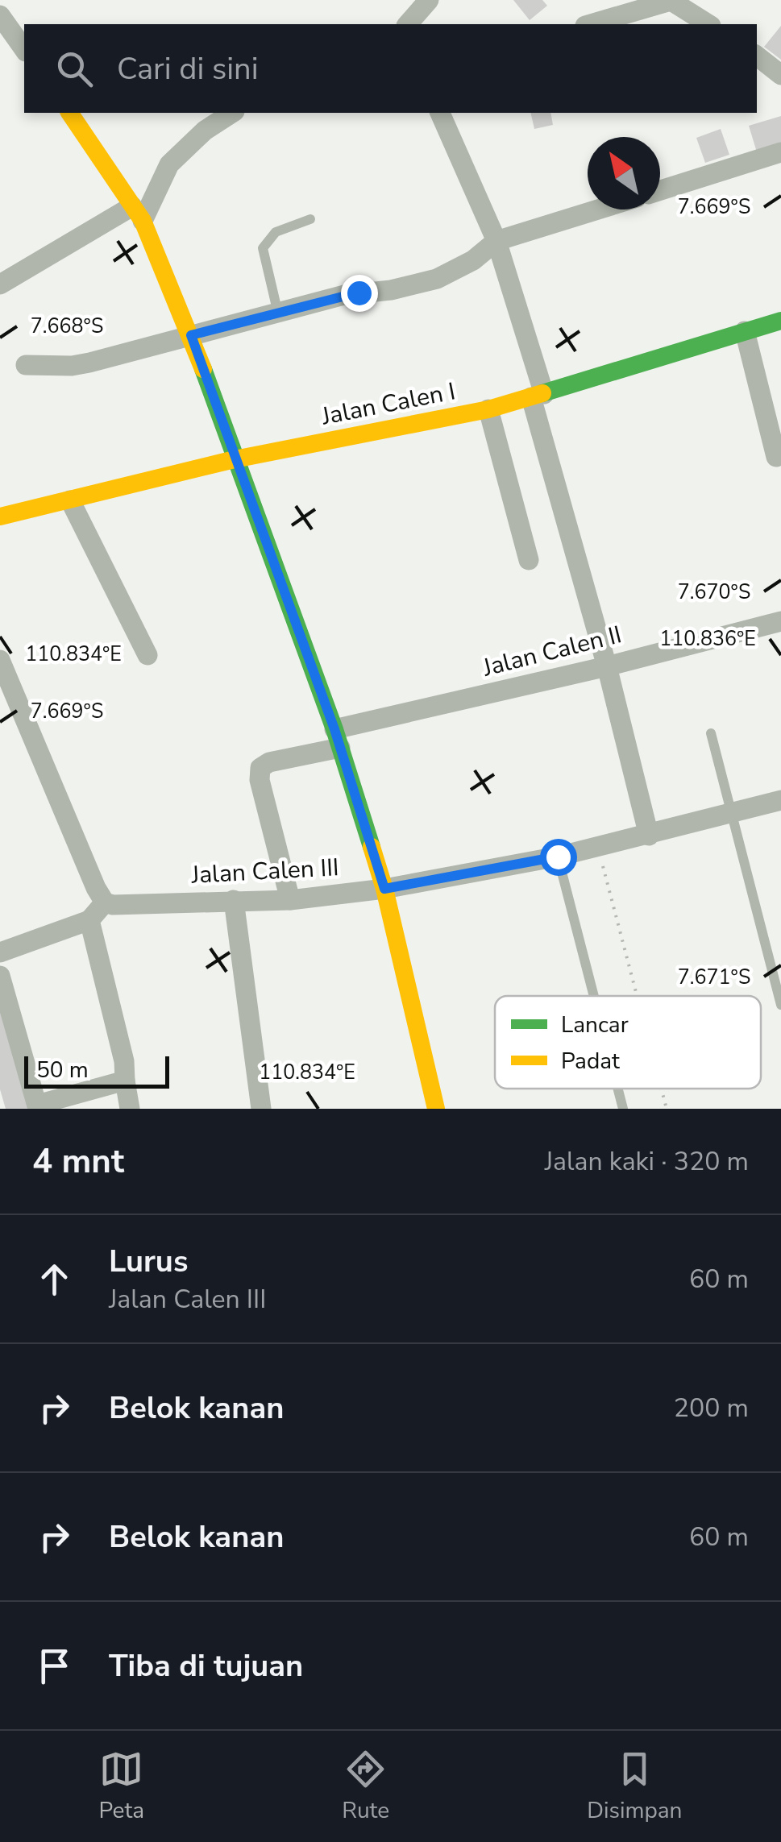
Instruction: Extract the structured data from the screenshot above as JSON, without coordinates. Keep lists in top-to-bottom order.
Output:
{
  "streets": {
    "street": ["Jalan Calen I", "Jalan Calen II", "Jalan Calen III"]
  },
  "crossings": [
    ["Jalan Calen II", "Jalan Calen III"]
  ],
  "legend": ["Lancar", "Padat"],
  "scale_bar": "50 m",
  "north": "top left",
  "page": {
    "search": "Cari di sini",
    "scale": "50 m",
    "heading": ["4 mnt", "Jalan kaki · 320 m"],
    "list": [
      ["Lurus", "Jalan Calen III", "60 m"],
      ["Belok kanan", "200 m"],
      ["Belok kanan", "60 m"],
      "Tiba di tujuan"
    ],
    "nav": ["Peta", "Rute", "Disimpan"]
  },
  "coordinates": [
    "7.669°S",
    "7.668°S",
    "7.670°S",
    "110.836°E",
    "110.834°E",
    "7.671°S"
  ]
}
